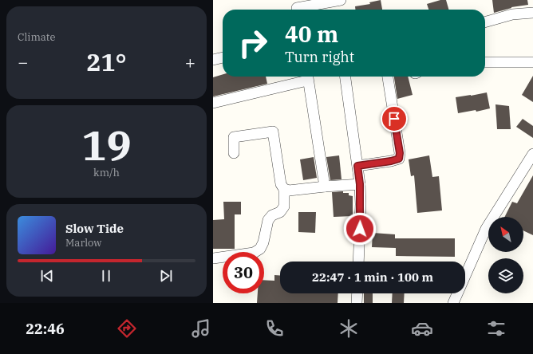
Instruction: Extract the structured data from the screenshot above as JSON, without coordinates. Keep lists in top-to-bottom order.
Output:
{
  "north": "top left",
  "page": {
    "tile": [
      "Climate",
      ["19", "km/h"]
    ],
    "turn": ["40 m", "Turn right"],
    "heat": ["−", "21°", "+"],
    "song": ["Slow Tide", "Marlow"],
    "limit": "30",
    "trip": "22:47 · 1 min · 100 m",
    "tabs": "22:46"
  }
}
